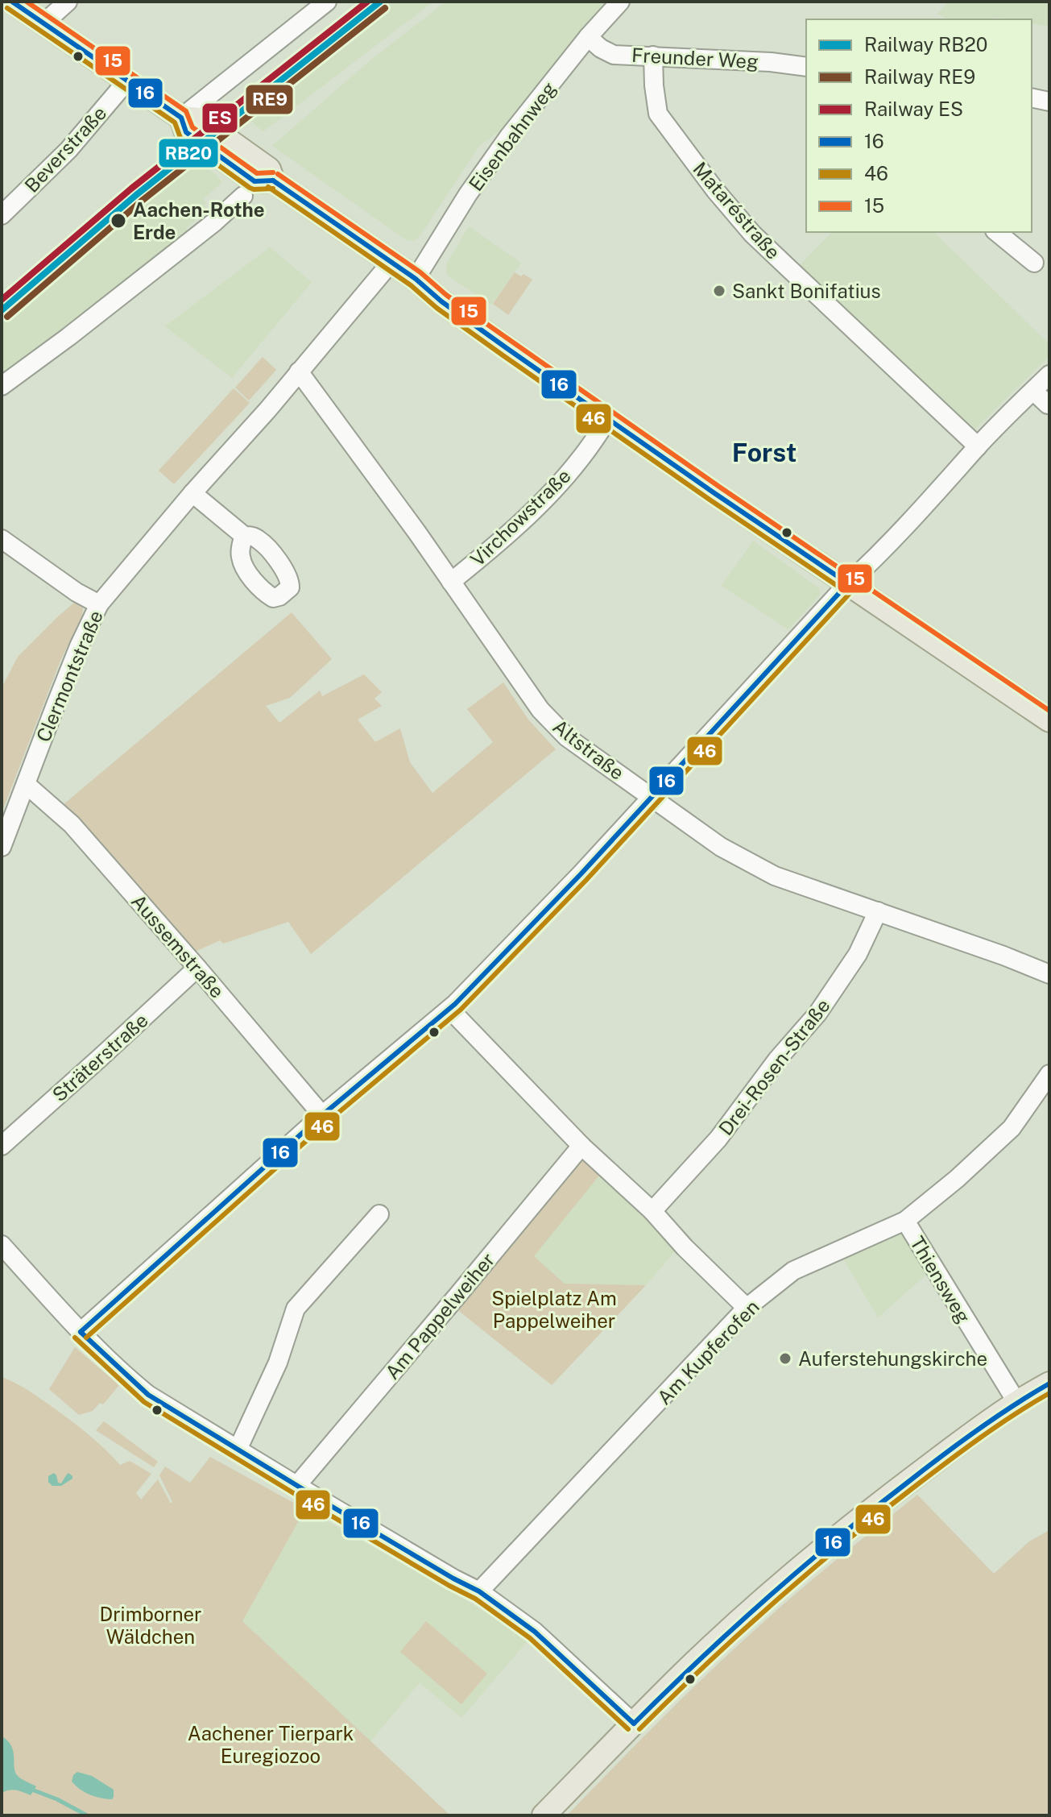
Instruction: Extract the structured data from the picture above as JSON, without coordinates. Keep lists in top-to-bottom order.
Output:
{
  "streets": {
    "street": [
      "Freunder Weg",
      "Eisenbahnweg",
      "Beverstraße",
      "Mataréstraße",
      "Virchowstraße",
      "Clermontstraße",
      "Altstraße",
      "Aussemstraße",
      "Sträterstraße",
      "Drei-Rosen-Straße",
      "Thiensweg",
      "Am Pappelweiher",
      "Am Kupferofen"
    ]
  },
  "crossings": [
    ["Freunder Weg", "Eisenbahnweg"],
    ["Freunder Weg", "Mataréstraße"],
    ["Virchowstraße", "Altstraße"],
    ["Clermontstraße", "Altstraße"],
    ["Clermontstraße", "Aussemstraße"],
    ["Altstraße", "Drei-Rosen-Straße"],
    ["Aussemstraße", "Sträterstraße"],
    ["Thiensweg", "Am Kupferofen"]
  ],
  "districts": ["Forst"],
  "parks": ["Spielplatz Am Pappelweiher", "Drimborner Wäldchen", "Aachener Tierpark Euregiozoo"],
  "places": ["Aachen-Rothe Erde", "Sankt Bonifatius", "Auferstehungskirche"],
  "lines": [
    "rail line RB20",
    "rail line ES",
    "transit line 16",
    "transit line 15",
    "rail line RE9",
    "transit line 46"
  ],
  "legend": [
    "Railway RB20",
    "Railway RE9",
    "Railway ES",
    "16",
    "46",
    "15"
  ]
}
